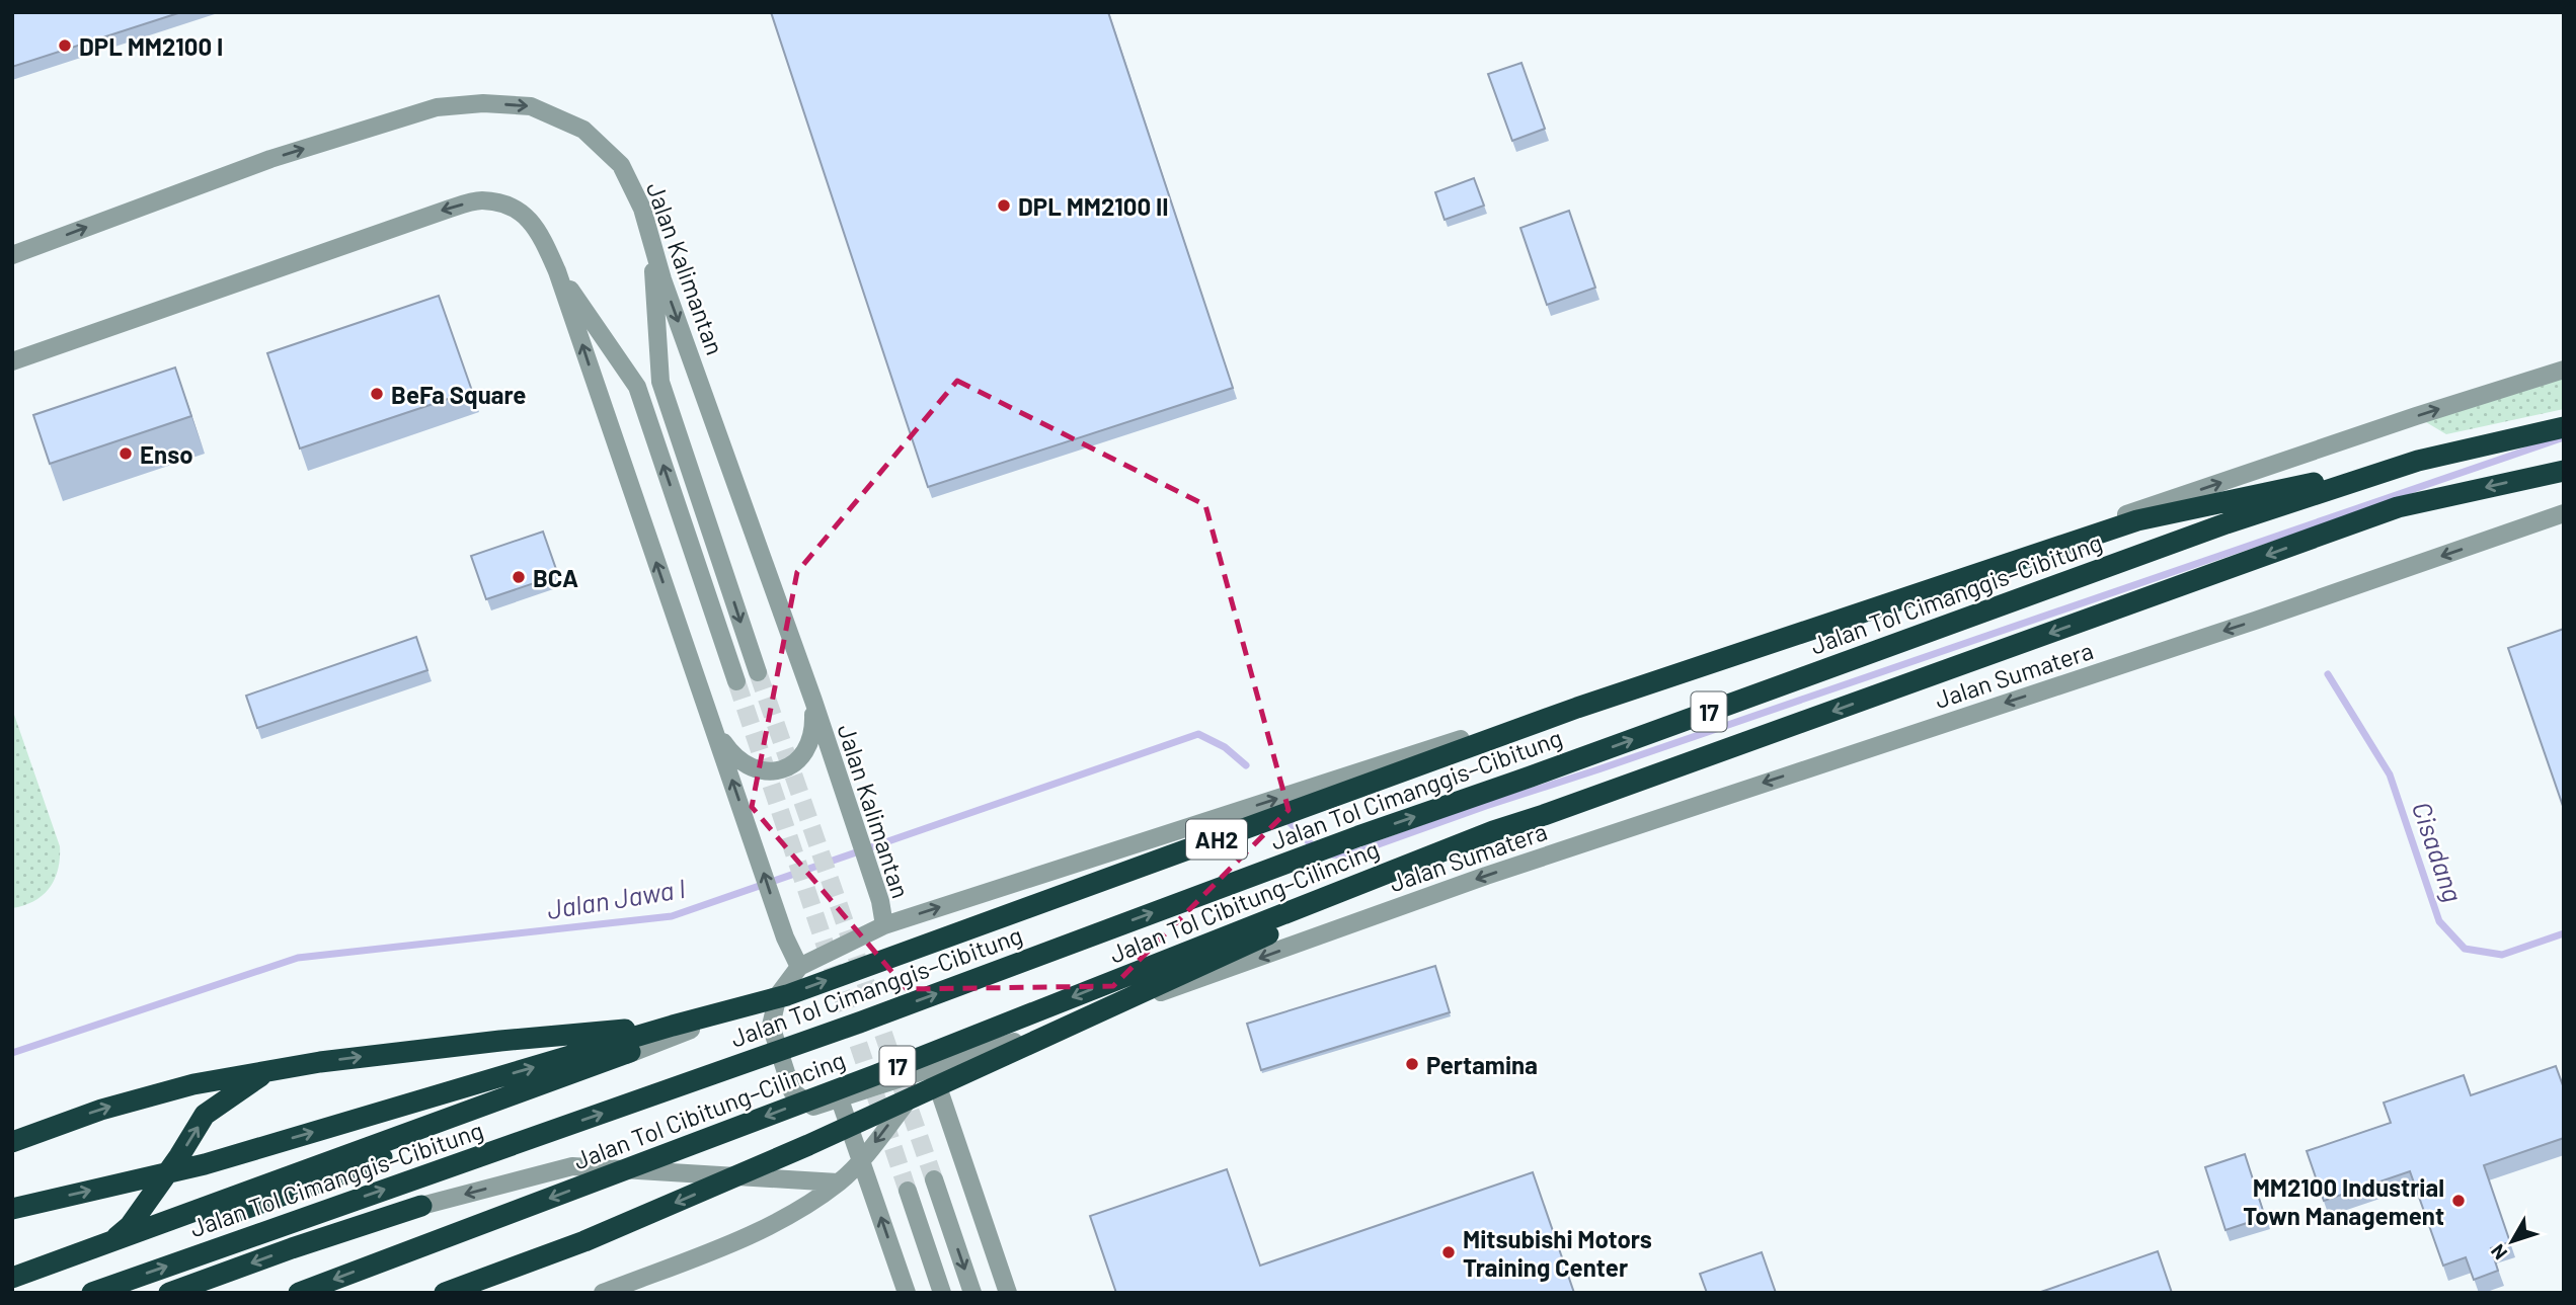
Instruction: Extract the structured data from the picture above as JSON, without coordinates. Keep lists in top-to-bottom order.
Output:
{
  "streets": {
    "highway": [
      "Jalan Tol Cimanggis–Cibitung",
      "17",
      "AH2",
      "Jalan Tol Cibitung–Cilincing"
    ],
    "street": ["Jalan Kalimantan", "Jalan Sumatera"]
  },
  "crossings": [
    ["Jalan Tol Cimanggis–Cibitung", "AH2"],
    ["Jalan Sumatera", "AH2"],
    ["17", "Jalan Tol Cibitung–Cilincing"]
  ],
  "water": ["Cisadang", "Jalan Jawa I"],
  "places": [
    "DPL MM2100 I",
    "DPL MM2100 II",
    "BeFa Square",
    "Enso",
    "BCA",
    "Pertamina",
    "MM2100 Industrial Town Management",
    "Mitsubishi Motors Training Center"
  ],
  "north": "bottom left"
}
